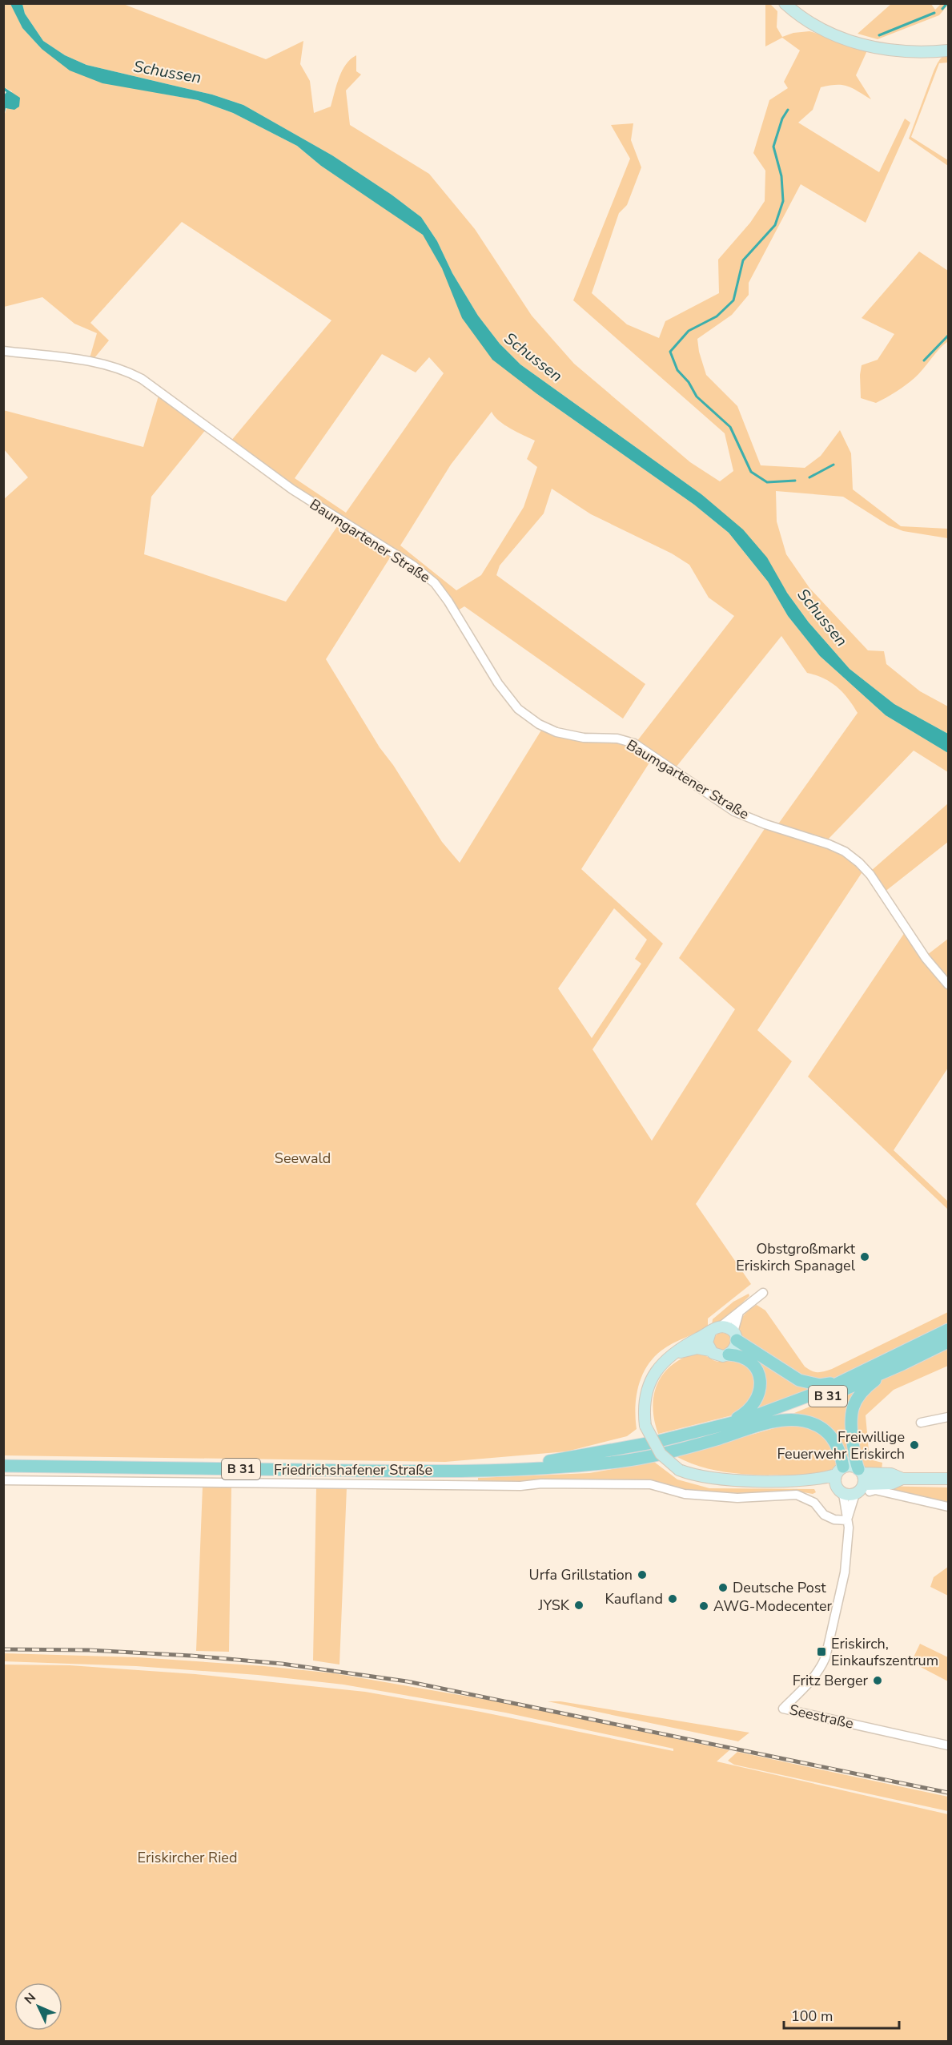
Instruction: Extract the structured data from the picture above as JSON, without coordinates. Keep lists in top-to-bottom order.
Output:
{
  "streets": {
    "main road": ["B 31", "Friedrichshafener Straße"],
    "street": ["Baumgartener Straße", "Seestraße"]
  },
  "crossings": [
    ["B 31", "Friedrichshafener Straße"]
  ],
  "water": ["Schussen"],
  "parks": ["Seewald", "Eriskircher Ried"],
  "places": {
    "other": [
      "Obstgroßmarkt Eriskirch Spanagel",
      "Freiwillige Feuerwehr Eriskirch",
      "Urfa Grillstation",
      "Deutsche Post",
      "Kaufland",
      "JYSK",
      "AWG-Modecenter",
      "Fritz Berger"
    ],
    "transit": ["Eriskirch, Einkaufszentrum"]
  },
  "scale_bar": "100 m",
  "north": "top left"
}
